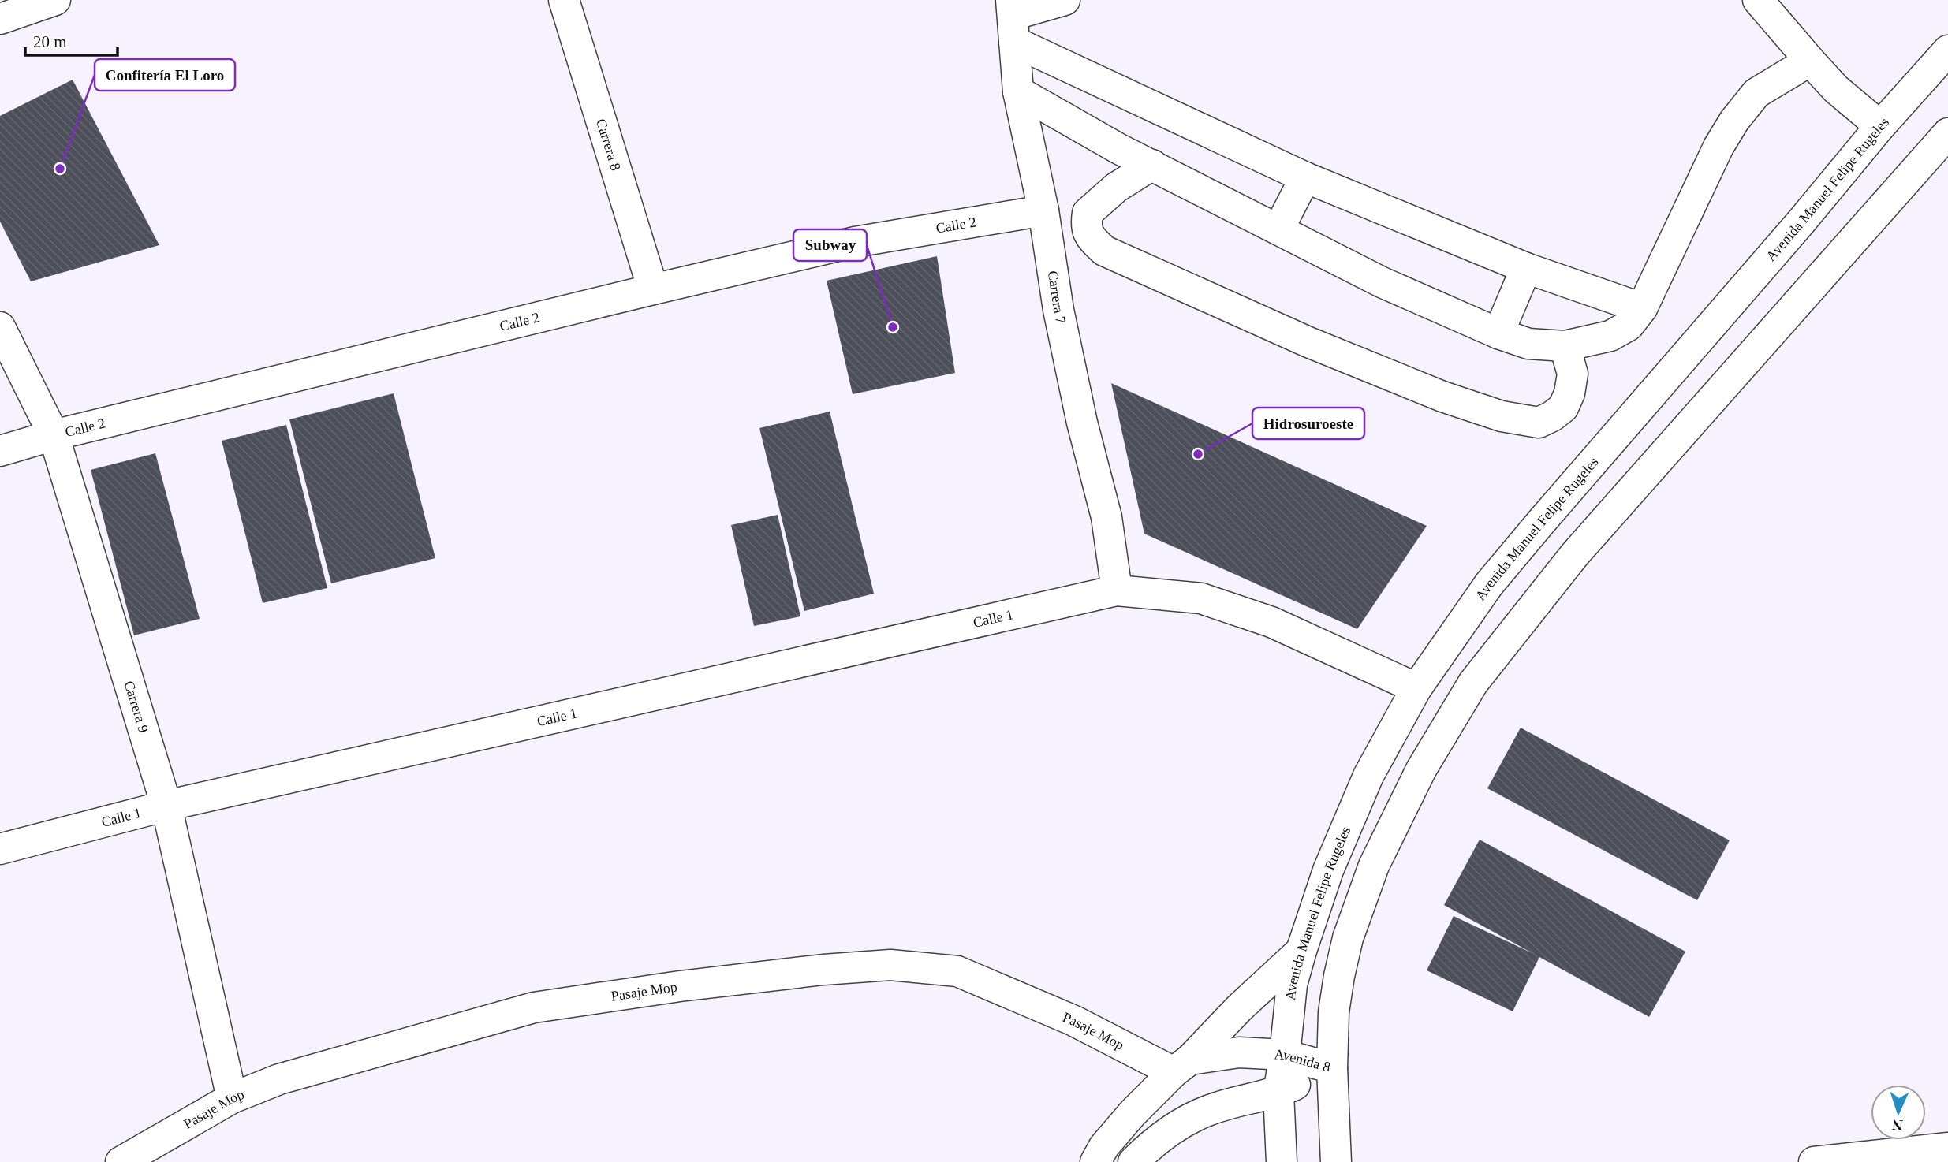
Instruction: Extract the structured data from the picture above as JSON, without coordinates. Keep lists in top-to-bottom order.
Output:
{
  "streets": {
    "street": [
      "Carrera 8",
      "Avenida Manuel Felipe Rugeles",
      "Calle 2",
      "Carrera 7",
      "Calle 1",
      "Carrera 9",
      "Pasaje Mop",
      "Avenida 8"
    ]
  },
  "crossings": [
    ["Carrera 8", "Calle 2"],
    ["Avenida Manuel Felipe Rugeles", "Calle 1"],
    ["Avenida Manuel Felipe Rugeles", "Avenida 8"],
    ["Calle 2", "Carrera 7"],
    ["Calle 2", "Carrera 9"],
    ["Carrera 7", "Calle 1"],
    ["Calle 1", "Carrera 9"],
    ["Carrera 9", "Pasaje Mop"],
    ["Pasaje Mop", "Avenida 8"]
  ],
  "places": ["Confitería El Loro", "Subway", "Hidrosuroeste"],
  "scale_bar": "20 m",
  "north": "bottom"
}
